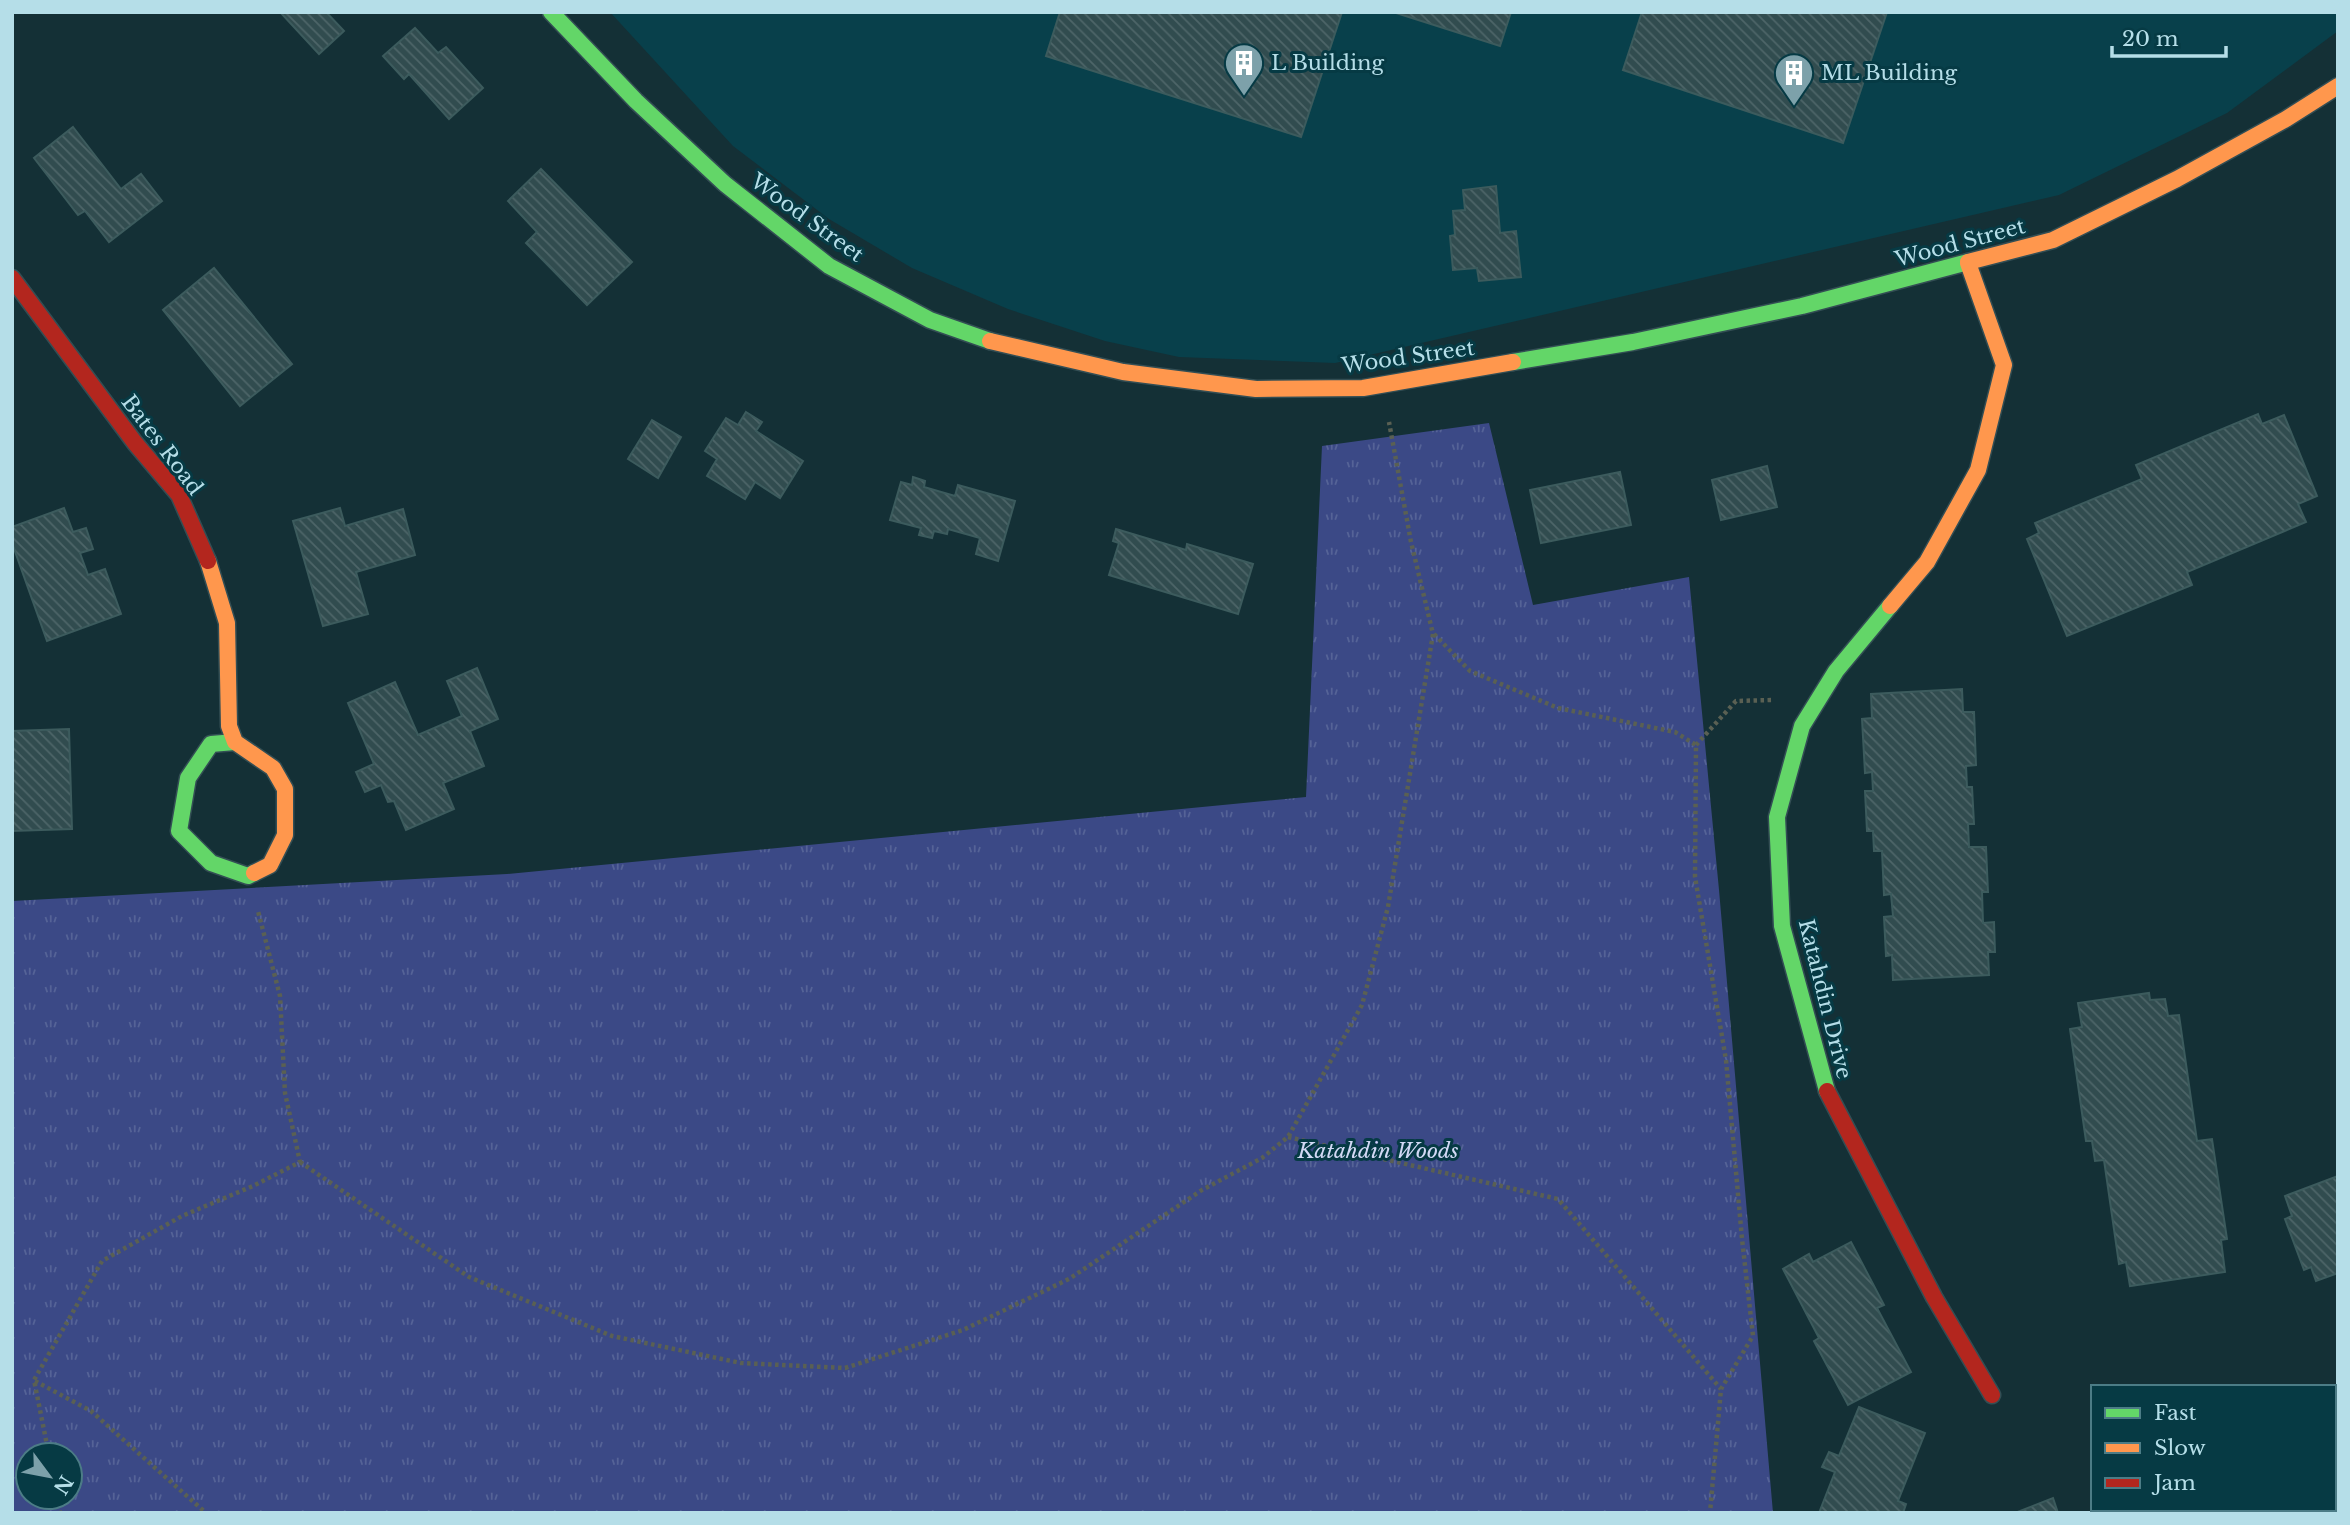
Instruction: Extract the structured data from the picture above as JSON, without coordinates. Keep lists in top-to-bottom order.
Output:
{
  "streets": {
    "street": ["Wood Street", "Bates Road", "Katahdin Drive"]
  },
  "crossings": [
    ["Wood Street", "Katahdin Drive"]
  ],
  "parks": ["Katahdin Woods"],
  "places": {
    "building": ["L Building", "ML Building"]
  },
  "legend": ["Fast", "Slow", "Jam"],
  "scale_bar": "20 m",
  "north": "bottom right"
}
